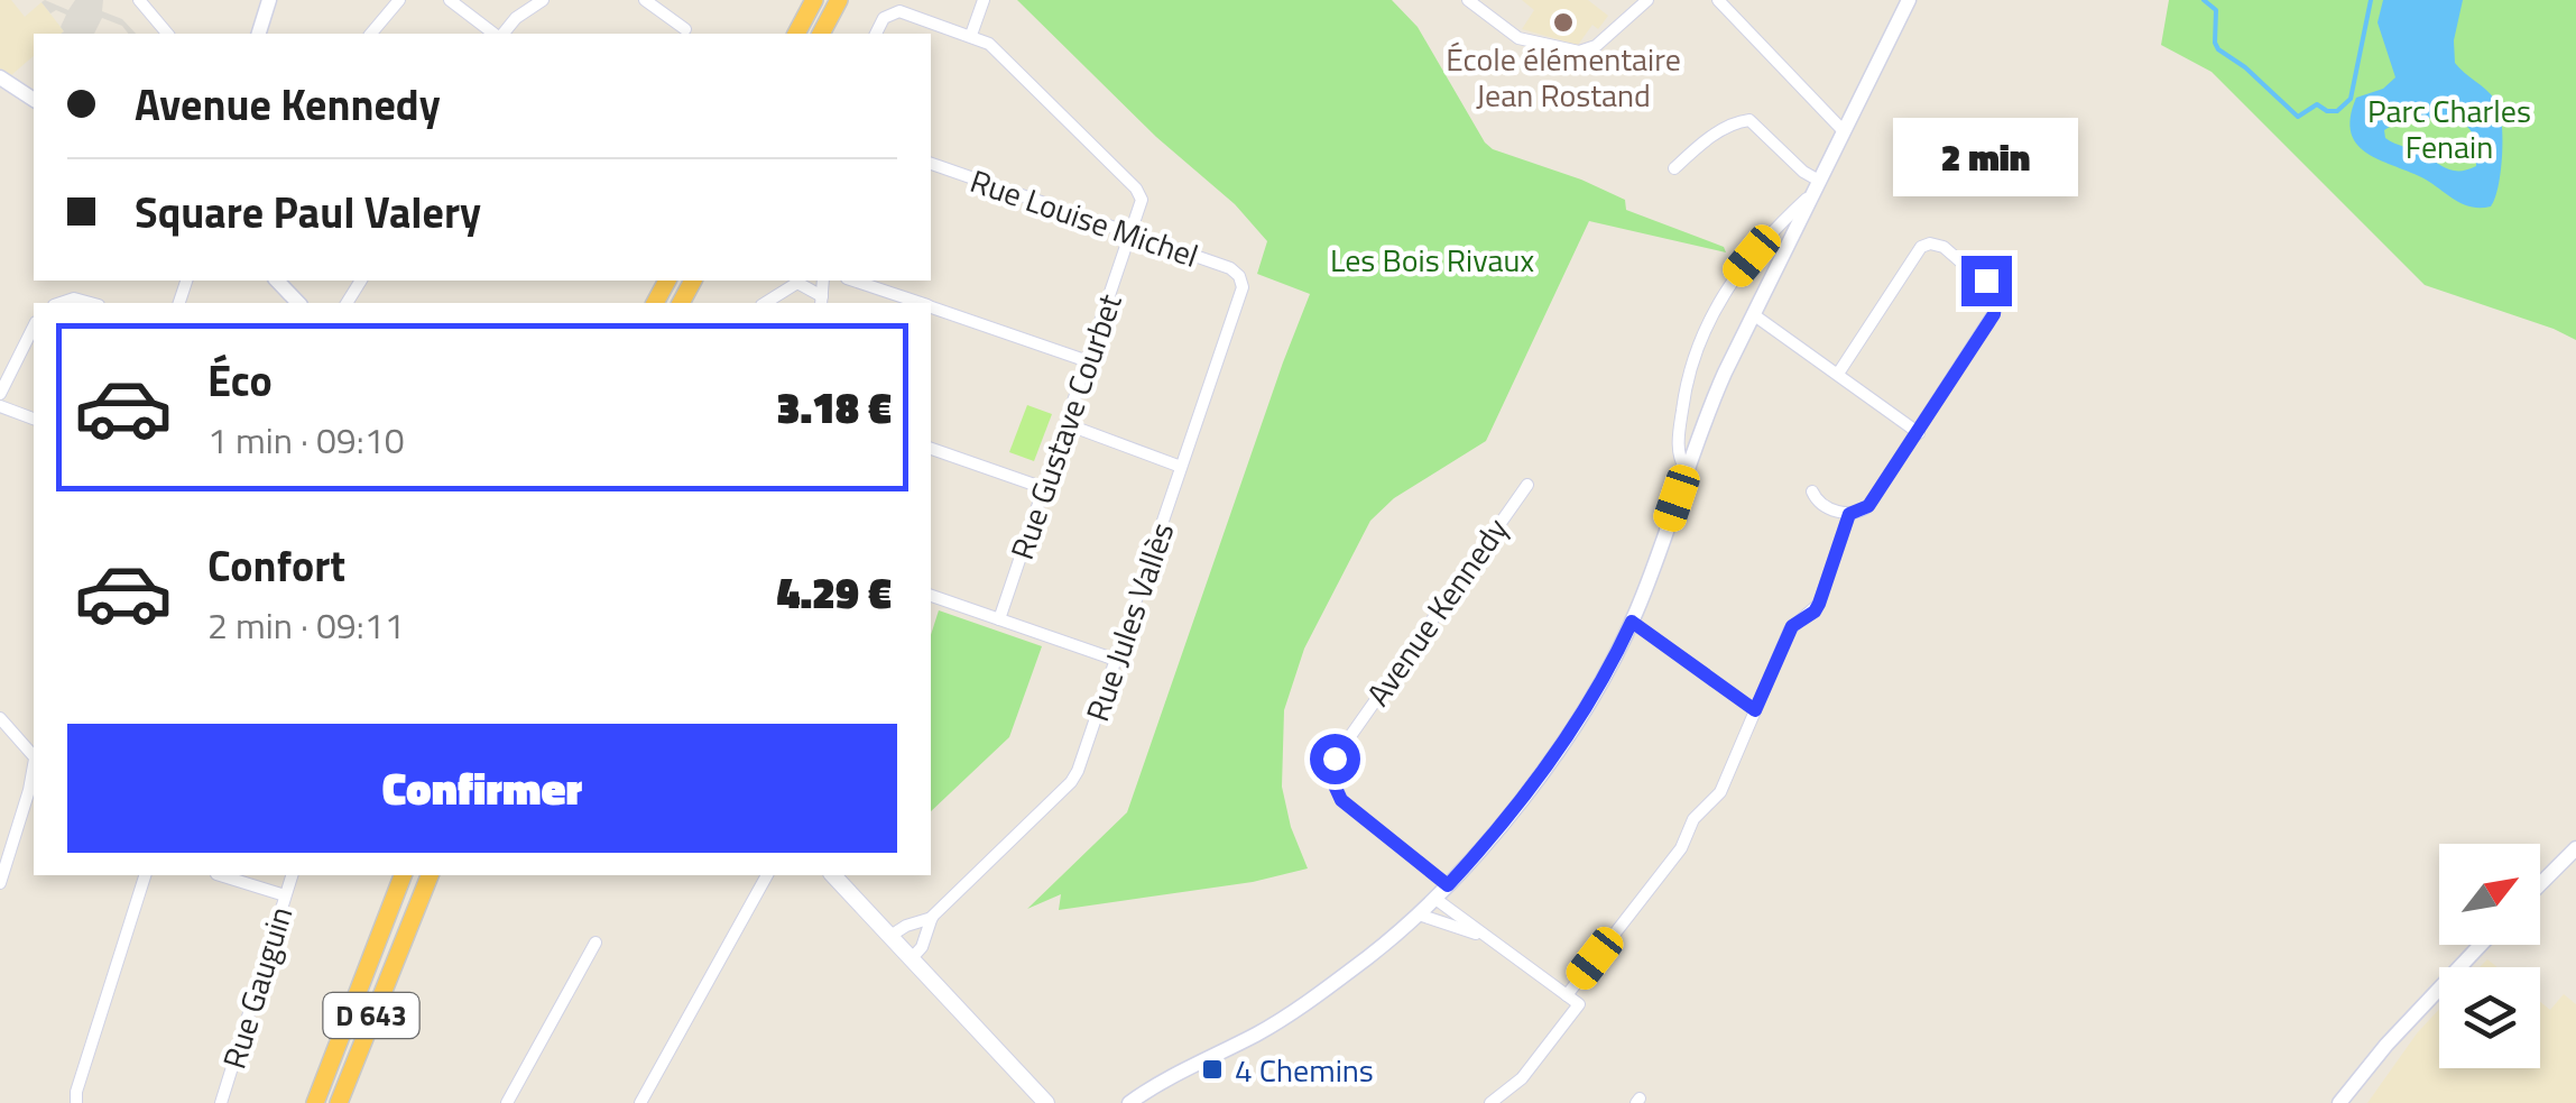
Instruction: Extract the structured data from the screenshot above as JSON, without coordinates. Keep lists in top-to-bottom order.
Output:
{
  "streets": {
    "highway": ["D 643"],
    "street": [
      "Rue Louise Michel",
      "Rue Gustave Courbet",
      "Avenue Kennedy",
      "Rue Jules Vallès",
      "Rue Gauguin"
    ]
  },
  "crossings": [
    ["Rue Louise Michel", "Rue Gustave Courbet"],
    ["Rue Louise Michel", "Rue Jules Vallès"]
  ],
  "parks": ["Parc Charles Fenain", "Les Bois Rivaux"],
  "places": {
    "other": ["École élémentaire Jean Rostand"],
    "transit": ["4 Chemins"]
  },
  "north": "top right",
  "page": {
    "banner": ["Avenue Kennedy", "Square Paul Valery"],
    "bubble": "2 min",
    "list": [
      {
        "name": "Éco",
        "note": "1 min · 09:10",
        "value": "3.18 €"
      },
      {
        "name": "Confort",
        "note": "2 min · 09:11",
        "value": "4.29 €"
      }
    ],
    "buttons": "Confirmer"
  }
}
